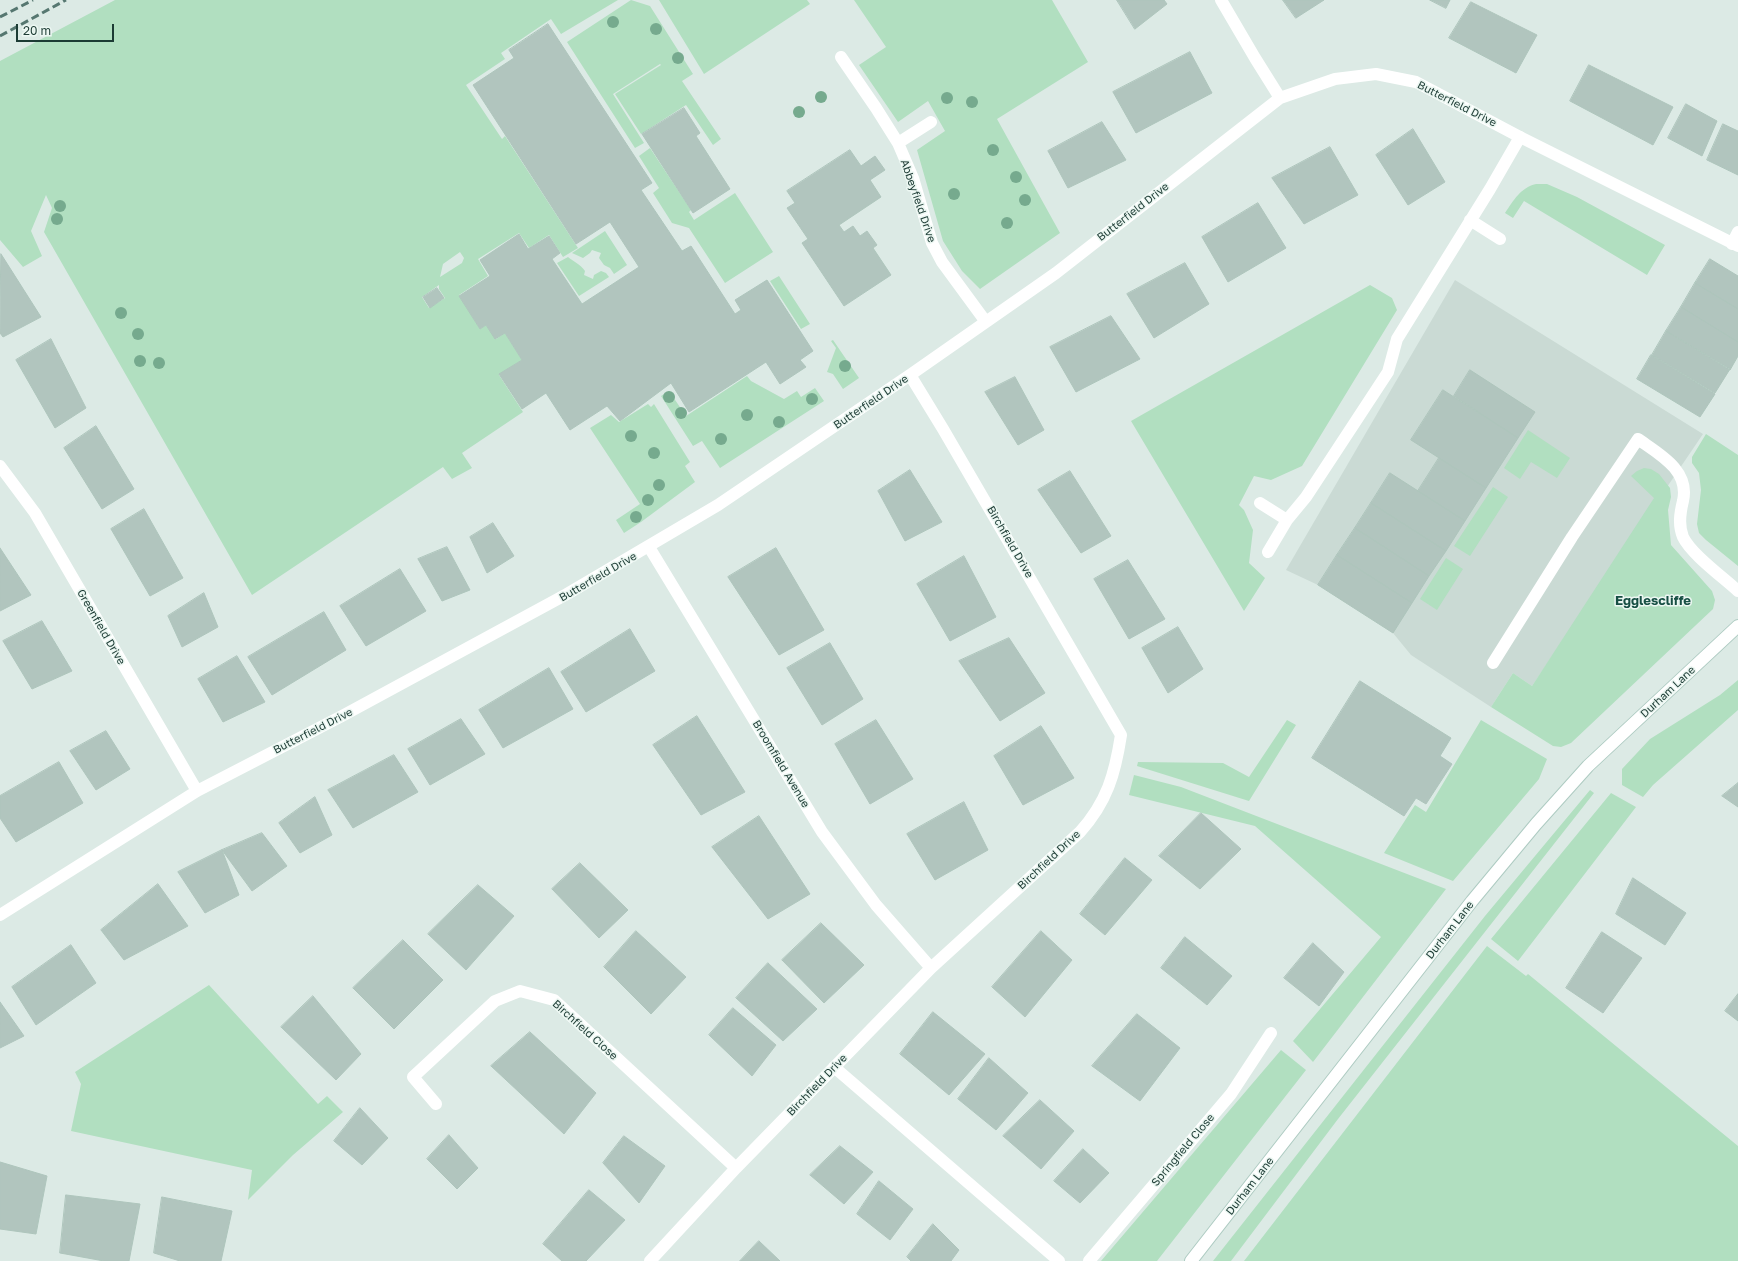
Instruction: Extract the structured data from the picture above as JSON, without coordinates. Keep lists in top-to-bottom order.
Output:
{
  "streets": {
    "street": [
      "Butterfield Drive",
      "Abbeyfield Drive",
      "Birchfield Drive",
      "Greenfield Drive",
      "Durham Lane",
      "Broomfield Avenue",
      "Birchfield Close",
      "Springfield Close"
    ]
  },
  "crossings": [
    ["Butterfield Drive", "Abbeyfield Drive"],
    ["Butterfield Drive", "Birchfield Drive"],
    ["Butterfield Drive", "Greenfield Drive"],
    ["Butterfield Drive", "Broomfield Avenue"],
    ["Birchfield Drive", "Broomfield Avenue"],
    ["Birchfield Drive", "Birchfield Close"]
  ],
  "districts": ["Egglescliffe"],
  "scale_bar": "20 m"
}
